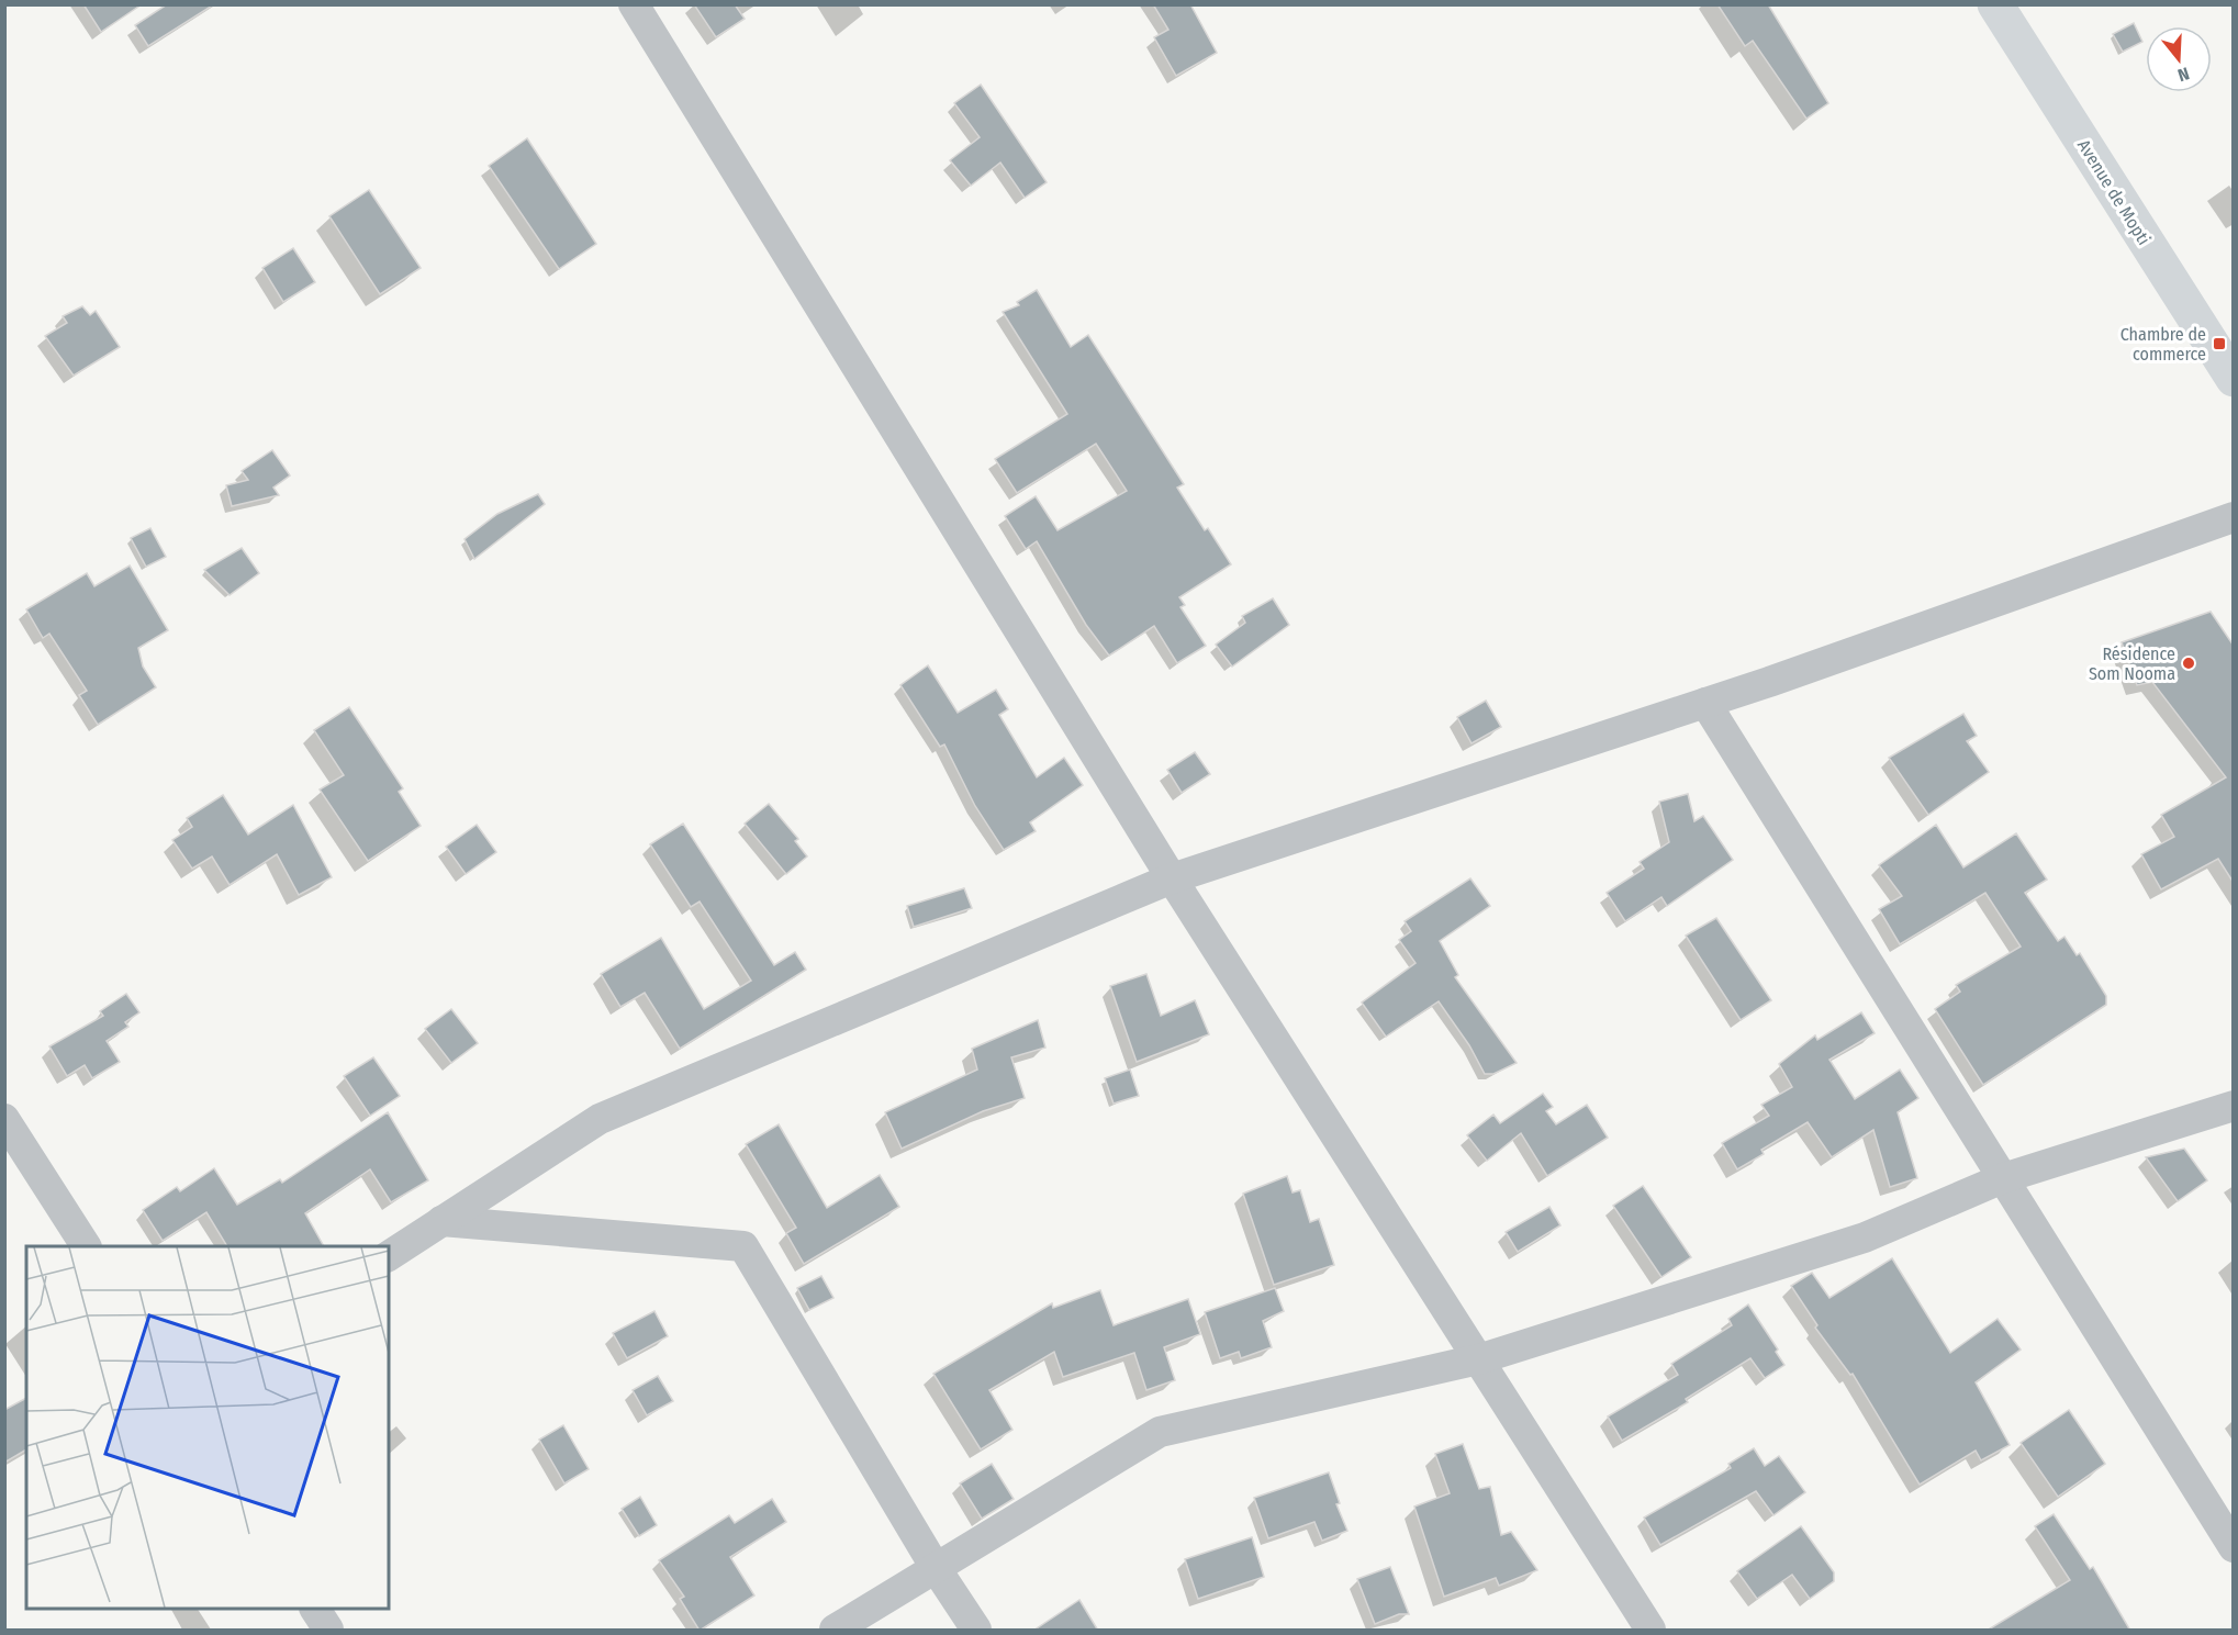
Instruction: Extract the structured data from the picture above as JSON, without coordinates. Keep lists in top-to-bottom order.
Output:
{
  "streets": {
    "main road": ["Avenue de Mopti"]
  },
  "places": {
    "transit": ["Chambre de commerce"],
    "other": ["Résidence Som Nooma"]
  },
  "north": "bottom"
}
